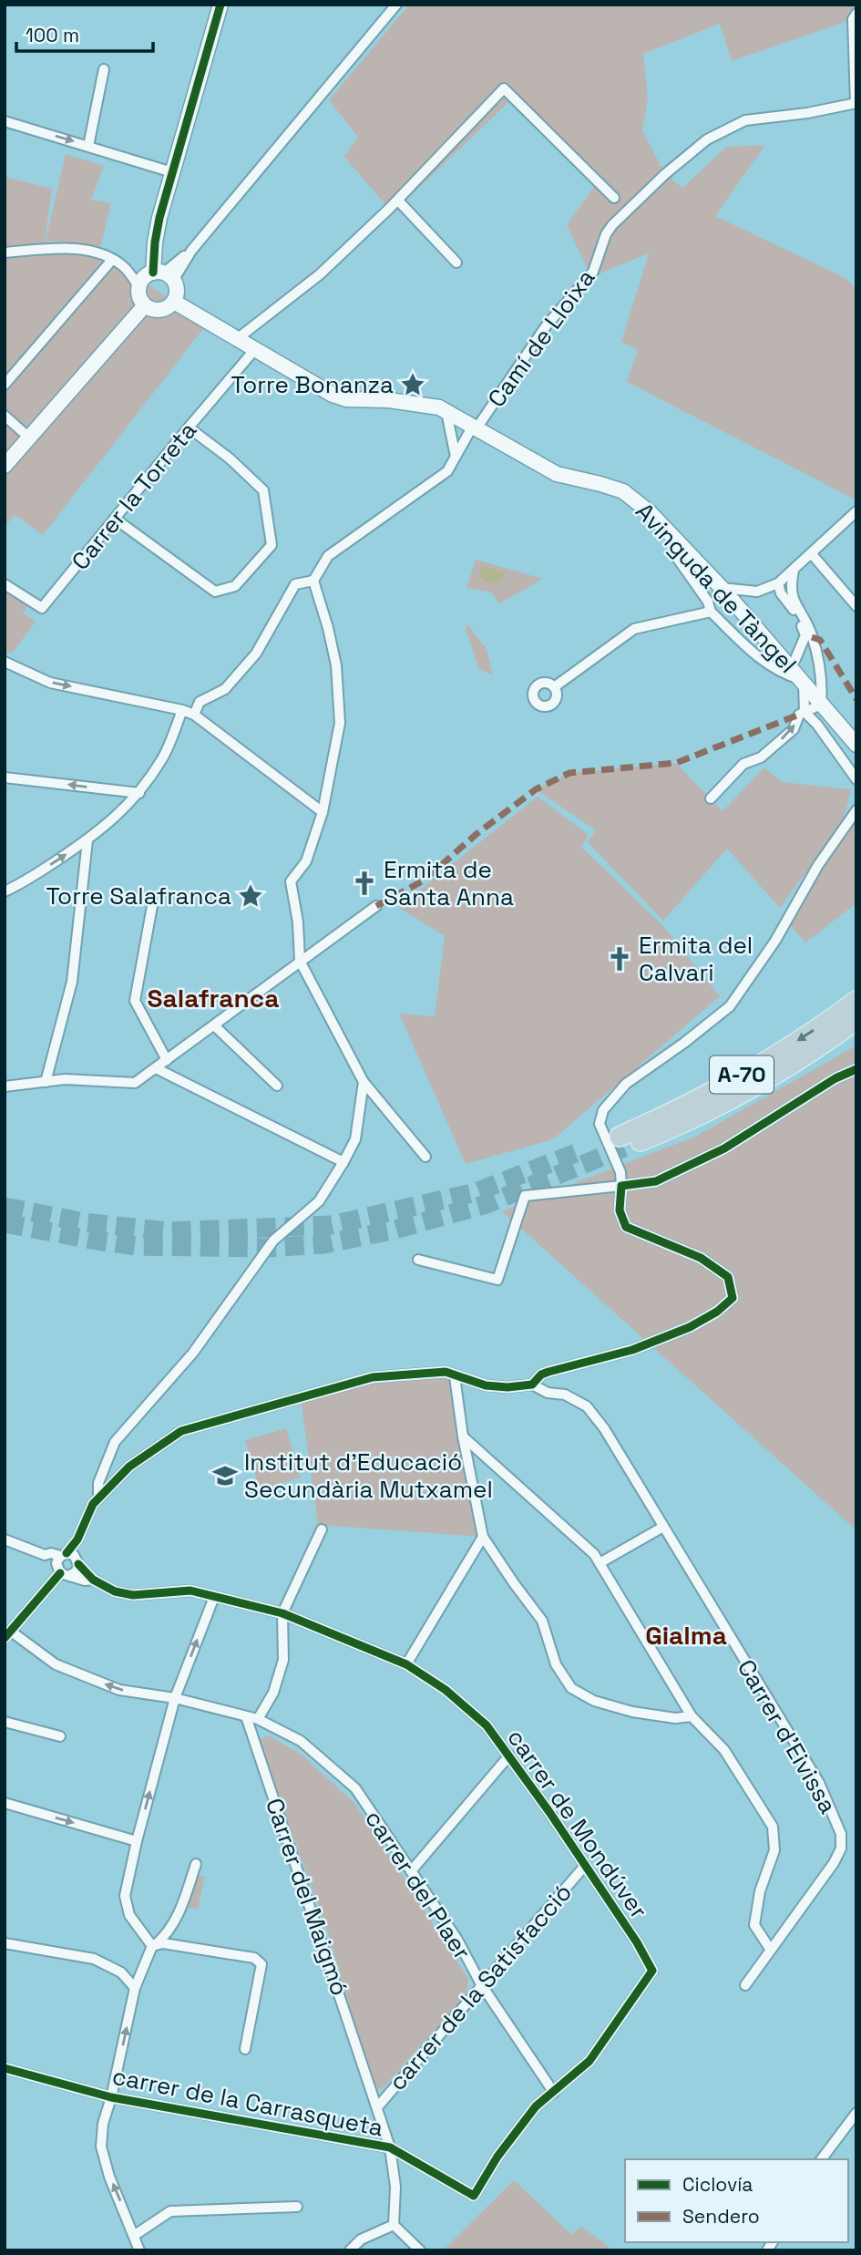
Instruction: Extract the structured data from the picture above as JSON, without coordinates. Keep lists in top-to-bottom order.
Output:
{
  "streets": {
    "highway": ["A-70"],
    "main road": ["Avinguda de Tàngel"],
    "street": [
      "Camí de Lloixa",
      "Carrer la Torreta",
      "Carrer d'Eivissa",
      "carrer de Mondúver",
      "carrer del Plaer",
      "Carrer del Maigmó",
      "carrer de la Satisfacció",
      "carrer de la Carrasqueta"
    ]
  },
  "crossings": [
    ["Camí de Lloixa", "Avinguda de Tàngel"],
    ["Carrer la Torreta", "Avinguda de Tàngel"],
    ["carrer de Mondúver", "carrer del Plaer"],
    ["carrer de Mondúver", "carrer de la Satisfacció"],
    ["carrer de Mondúver", "carrer de la Carrasqueta"],
    ["carrer del Plaer", "Carrer del Maigmó"],
    ["carrer del Plaer", "carrer de la Satisfacció"],
    ["carrer del Plaer", "carrer de la Carrasqueta"],
    ["Carrer del Maigmó", "carrer de la Satisfacció"],
    ["Carrer del Maigmó", "carrer de la Carrasqueta"]
  ],
  "districts": ["Salafranca", "Gialma"],
  "places": {
    "place": ["Torre Bonanza", "Torre Salafranca"],
    "church": ["Ermita de Santa Anna", "Ermita del Calvari"],
    "school or university": ["Institut d'Educació Secundària Mutxamel"]
  },
  "legend": ["Ciclovía", "Sendero"],
  "scale_bar": "100 m"
}
